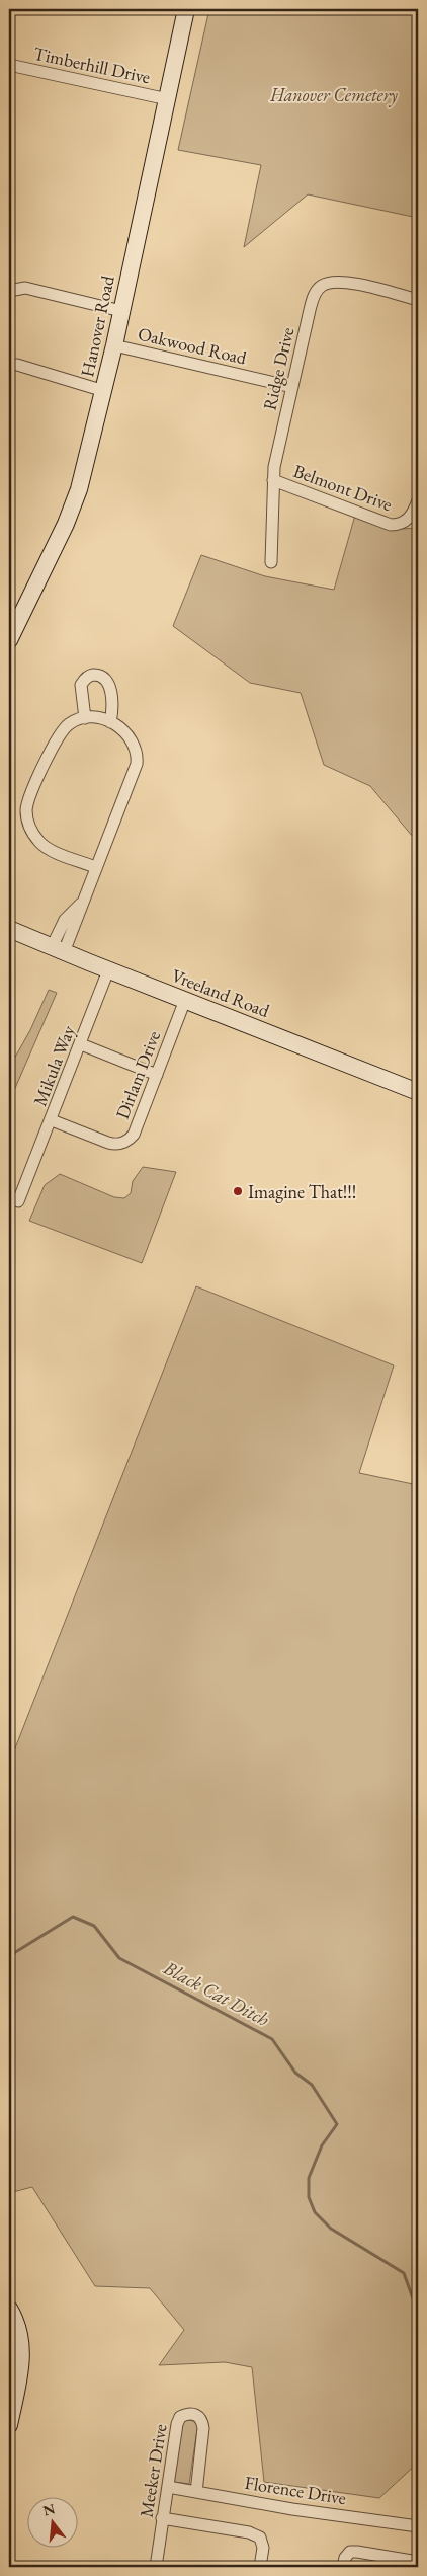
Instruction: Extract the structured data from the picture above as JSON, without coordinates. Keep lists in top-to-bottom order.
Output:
{
  "streets": {
    "street": [
      "Timberhill Drive",
      "Hanover Road",
      "Oakwood Road",
      "Ridge Drive",
      "Belmont Drive",
      "Vreeland Road",
      "Mikula Way",
      "Dirlam Drive",
      "Meeker Drive",
      "Florence Drive"
    ]
  },
  "crossings": [
    ["Timberhill Drive", "Hanover Road"],
    ["Hanover Road", "Oakwood Road"],
    ["Oakwood Road", "Ridge Drive"],
    ["Ridge Drive", "Belmont Drive"],
    ["Vreeland Road", "Mikula Way"],
    ["Vreeland Road", "Dirlam Drive"],
    ["Mikula Way", "Dirlam Drive"],
    ["Meeker Drive", "Florence Drive"]
  ],
  "water": ["Black Cat Ditch"],
  "parks": ["Hanover Cemetery"],
  "places": ["Imagine That!!!"],
  "north": "top"
}
